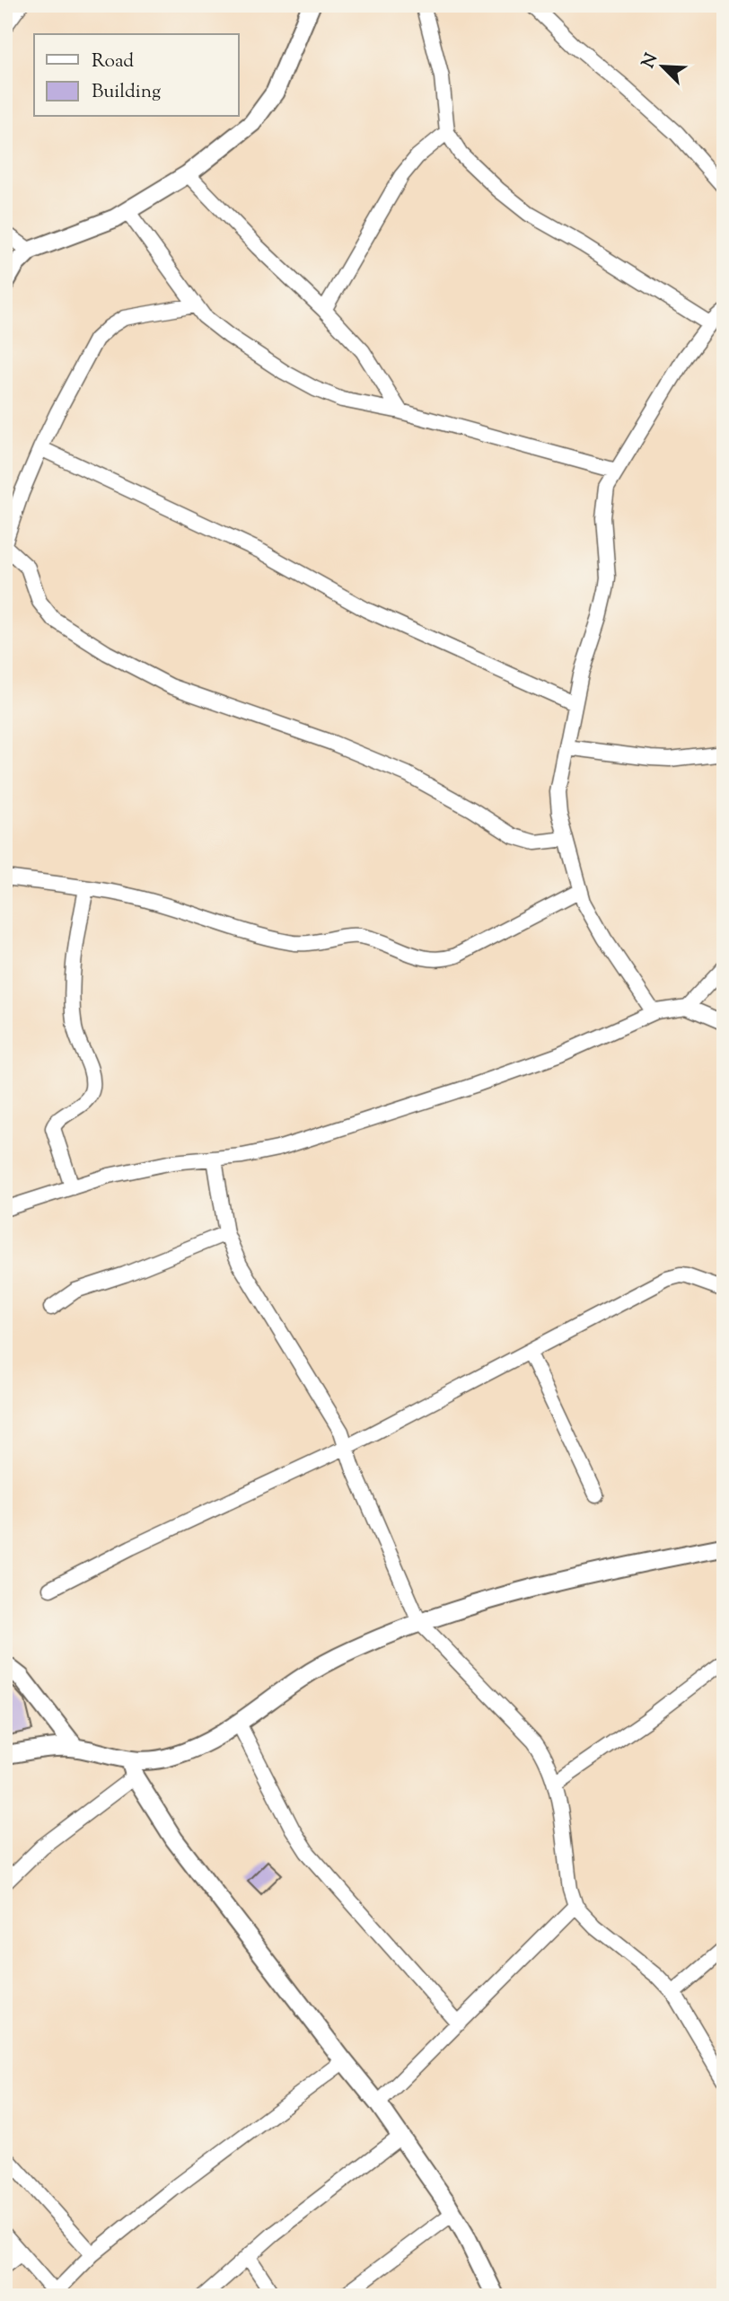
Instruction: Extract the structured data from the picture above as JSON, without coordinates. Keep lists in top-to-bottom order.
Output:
{
  "legend": ["Road", "Building"],
  "north": "top left"
}
